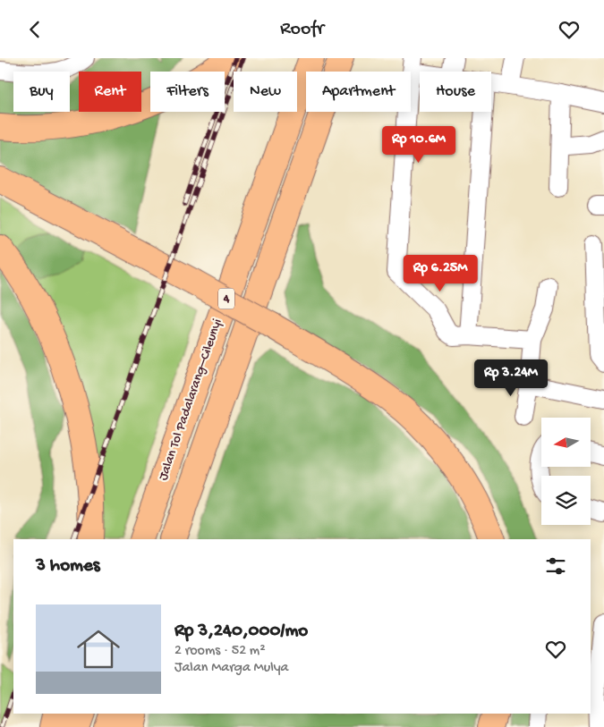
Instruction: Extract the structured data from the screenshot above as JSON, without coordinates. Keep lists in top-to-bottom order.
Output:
{
  "streets": {
    "highway": ["4", "Jalan Tol Padalarang–Cileunyi"]
  },
  "north": "left",
  "page": {
    "header": "Roofr",
    "chip": [
      "Buy",
      "Rent",
      "Filters",
      "New",
      "Apartment",
      "House"
    ],
    "price": ["Rp 10.6M", "Rp 6.25M", "Rp 3.24M"],
    "heading": "3 homes",
    "list": [
      {
        "name": "Rp 3,240,000/mo",
        "note": "2 rooms · 52 m² · Jalan Marga Mulya"
      }
    ]
  }
}
